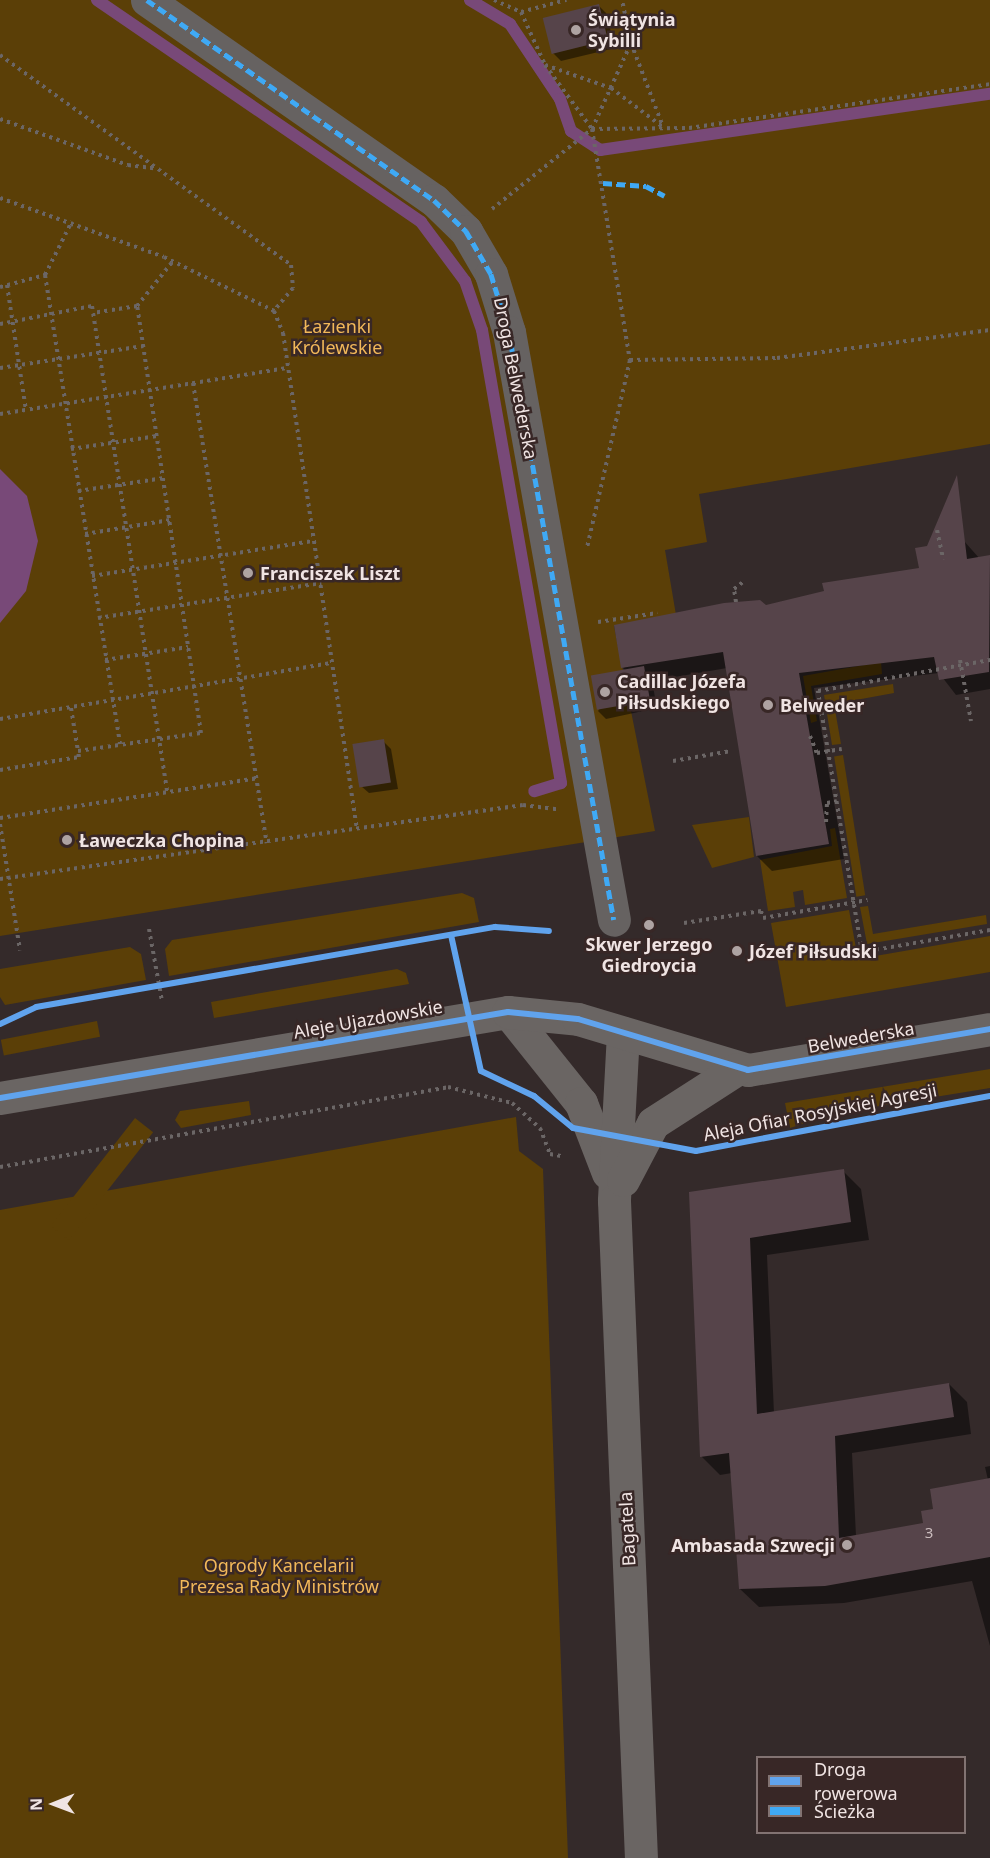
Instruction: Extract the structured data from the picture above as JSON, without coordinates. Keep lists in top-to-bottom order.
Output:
{
  "streets": {
    "street": [
      "Droga Belwederska",
      "Aleje Ujazdowskie",
      "Belwederska",
      "Bagatela"
    ],
    "cycle path": ["Aleja Ofiar Rosyjskiej Agresji"]
  },
  "crossings": [
    ["Aleje Ujazdowskie", "Belwederska"],
    ["Aleje Ujazdowskie", "Bagatela"]
  ],
  "parks": ["Łazienki Królewskie", "Ogrody Kancelarii Prezesa Rady Ministrów"],
  "places": [
    "Świątynia Sybilli",
    "Franciszek Liszt",
    "Cadillac Józefa Piłsudskiego",
    "Belweder",
    "Ławeczka Chopina",
    "Skwer Jerzego Giedroycia",
    "Józef Piłsudski",
    "Ambasada Szwecji"
  ],
  "house_numbers": ["3"],
  "legend": ["Droga rowerowa", "Ścieżka"],
  "north": "left"
}
